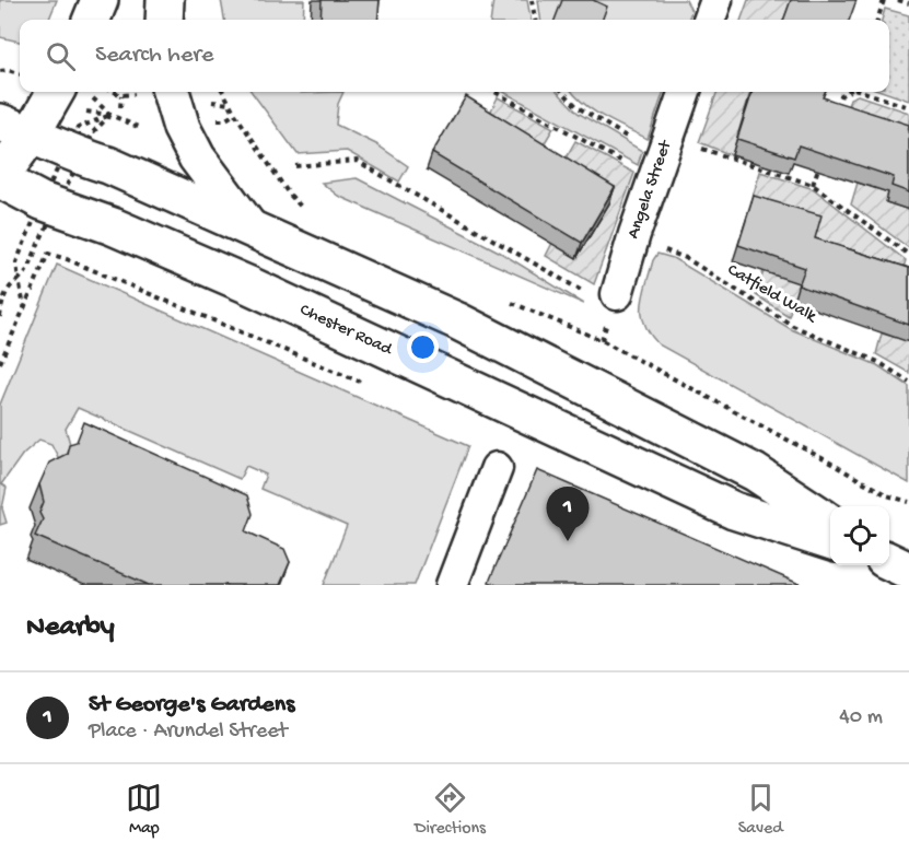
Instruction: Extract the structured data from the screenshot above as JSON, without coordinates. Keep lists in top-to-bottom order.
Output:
{
  "streets": {
    "highway": ["Chester Road"],
    "street": ["Angela Street"],
    "path": ["Catfield Walk"]
  },
  "page": {
    "search": "Search here",
    "pins": "1",
    "heading": "Nearby",
    "list": [
      {
        "mark": "1",
        "name": "St George's Gardens",
        "note": "Place · Arundel Street",
        "value": "40 m"
      }
    ],
    "nav": ["Map", "Directions", "Saved"]
  }
}
